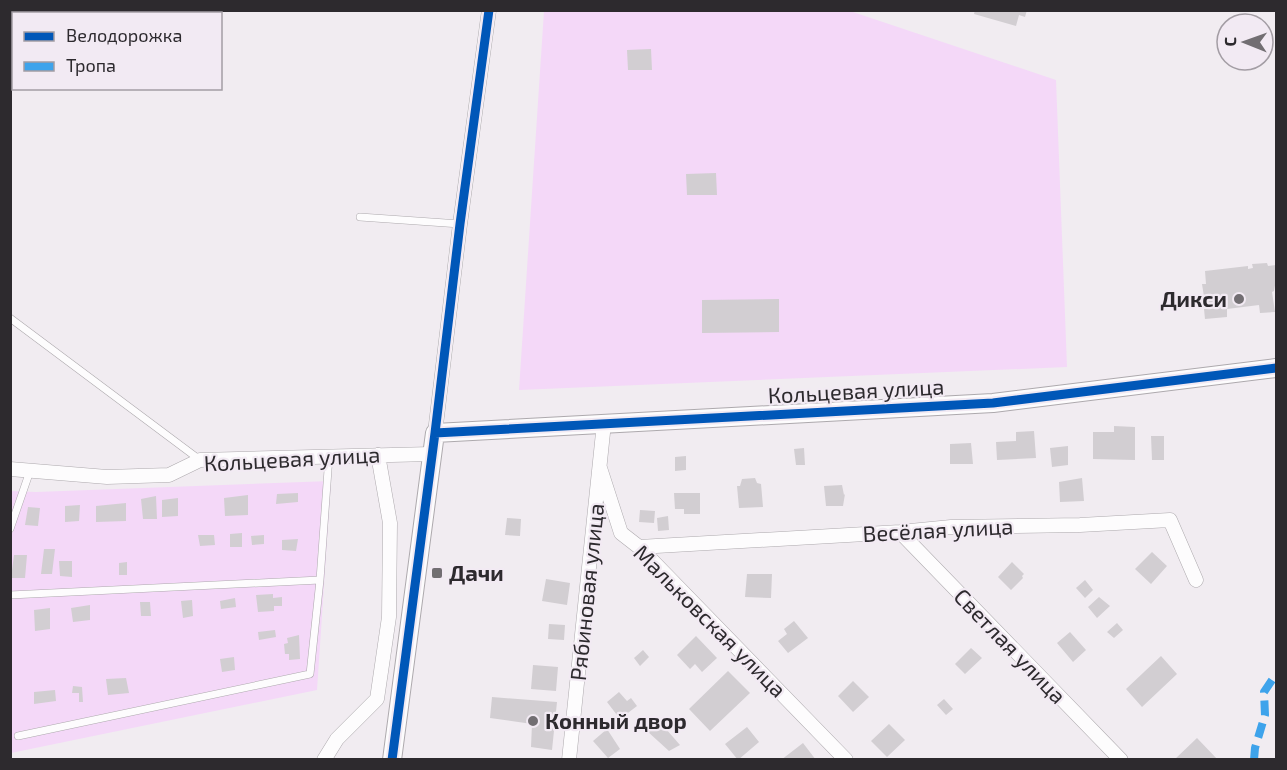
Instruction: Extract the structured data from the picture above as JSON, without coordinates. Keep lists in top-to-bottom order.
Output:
{
  "streets": {
    "street": [
      "Кольцевая улица",
      "Весёлая улица",
      "Рябиновая улица",
      "Мальковская улица",
      "Светлая улица"
    ]
  },
  "crossings": [
    ["Кольцевая улица", "Рябиновая улица"],
    ["Весёлая улица", "Мальковская улица"],
    ["Весёлая улица", "Светлая улица"],
    ["Рябиновая улица", "Мальковская улица"]
  ],
  "places": {
    "other": ["Дикси", "Конный двор"],
    "transit": ["Дачи"]
  },
  "legend": ["Велодорожка", "Тропа"],
  "north": "left"
}
